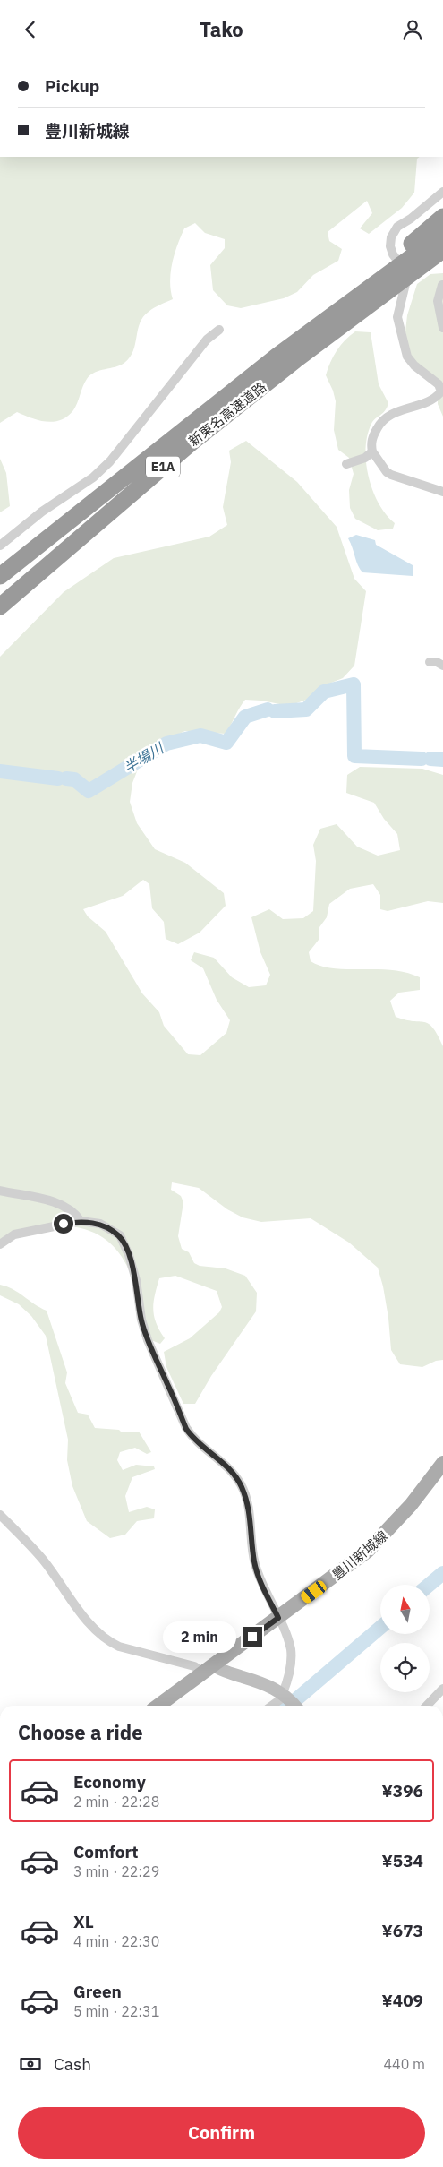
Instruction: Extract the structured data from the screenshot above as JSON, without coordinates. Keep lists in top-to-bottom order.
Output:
{
  "streets": {
    "highway": ["新東名高速道路", "E1A"],
    "main road": ["豊川新城線"]
  },
  "water": ["半場川"],
  "north": "top",
  "page": {
    "header": "Tako",
    "banner": ["Pickup", "豊川新城線"],
    "bubble": "2 min",
    "heading": "Choose a ride",
    "list": [
      {
        "name": "Economy",
        "note": "2 min · 22:28",
        "value": "¥396"
      },
      {
        "name": "Comfort",
        "note": "3 min · 22:29",
        "value": "¥534"
      },
      {
        "name": "XL",
        "note": "4 min · 22:30",
        "value": "¥673"
      },
      {
        "name": "Green",
        "note": "5 min · 22:31",
        "value": "¥409"
      }
    ],
    "pay": ["Cash", "440 m"],
    "buttons": "Confirm"
  }
}
